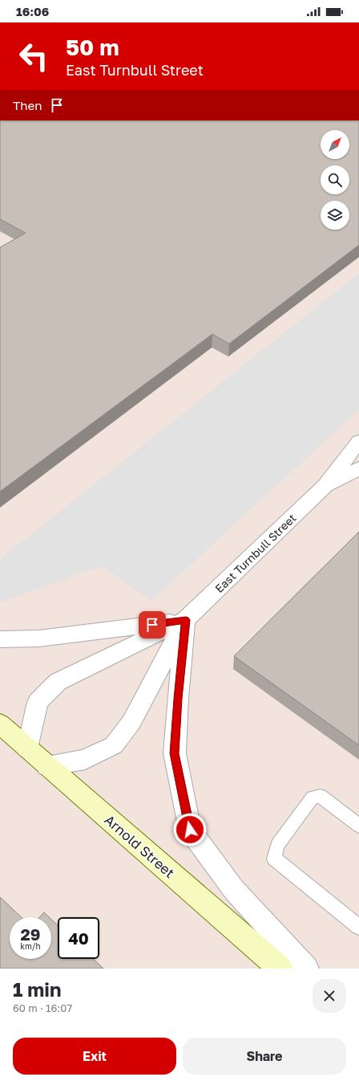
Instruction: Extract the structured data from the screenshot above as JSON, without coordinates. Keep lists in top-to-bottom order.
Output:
{
  "streets": {
    "main road": ["Arnold Street"],
    "street": ["East Turnbull Street"]
  },
  "crossings": [
    ["East Turnbull Street", "Arnold Street"]
  ],
  "north": "top right",
  "page": {
    "status": "16:06",
    "turn": ["50 m", "East Turnbull Street"],
    "then": "Then",
    "speed": "29 km/h",
    "limit": "40",
    "heading": ["1 min", "60 m · 16:07"],
    "buttons": ["Exit", "Share"]
  }
}
